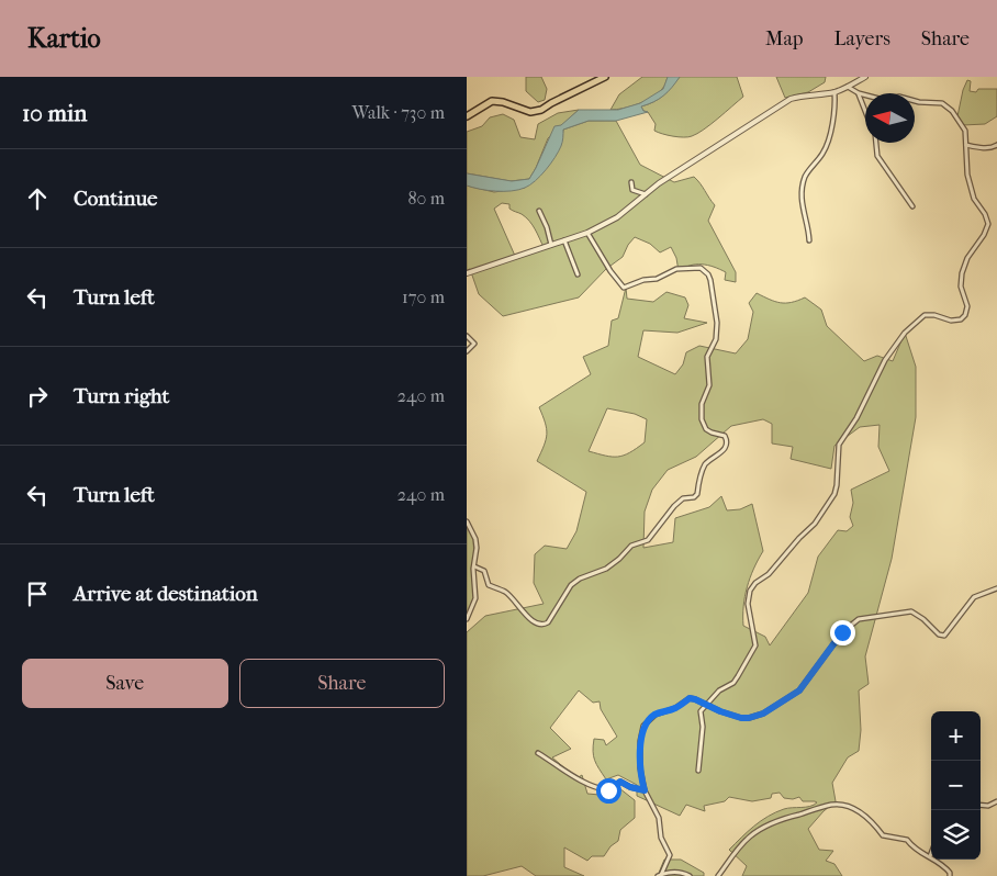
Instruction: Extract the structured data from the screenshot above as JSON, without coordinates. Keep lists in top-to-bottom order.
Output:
{
  "north": "left",
  "page": {
    "header": "Kartio",
    "nav": ["Map", "Layers", "Share"],
    "heading": ["10 min", "Walk · 730 m"],
    "list": [
      ["Continue", "80 m"],
      ["Turn left", "170 m"],
      ["Turn right", "240 m"],
      ["Turn left", "240 m"],
      "Arrive at destination"
    ],
    "buttons": ["Save", "Share"],
    "map_buttons": ["+", "−"]
  }
}
